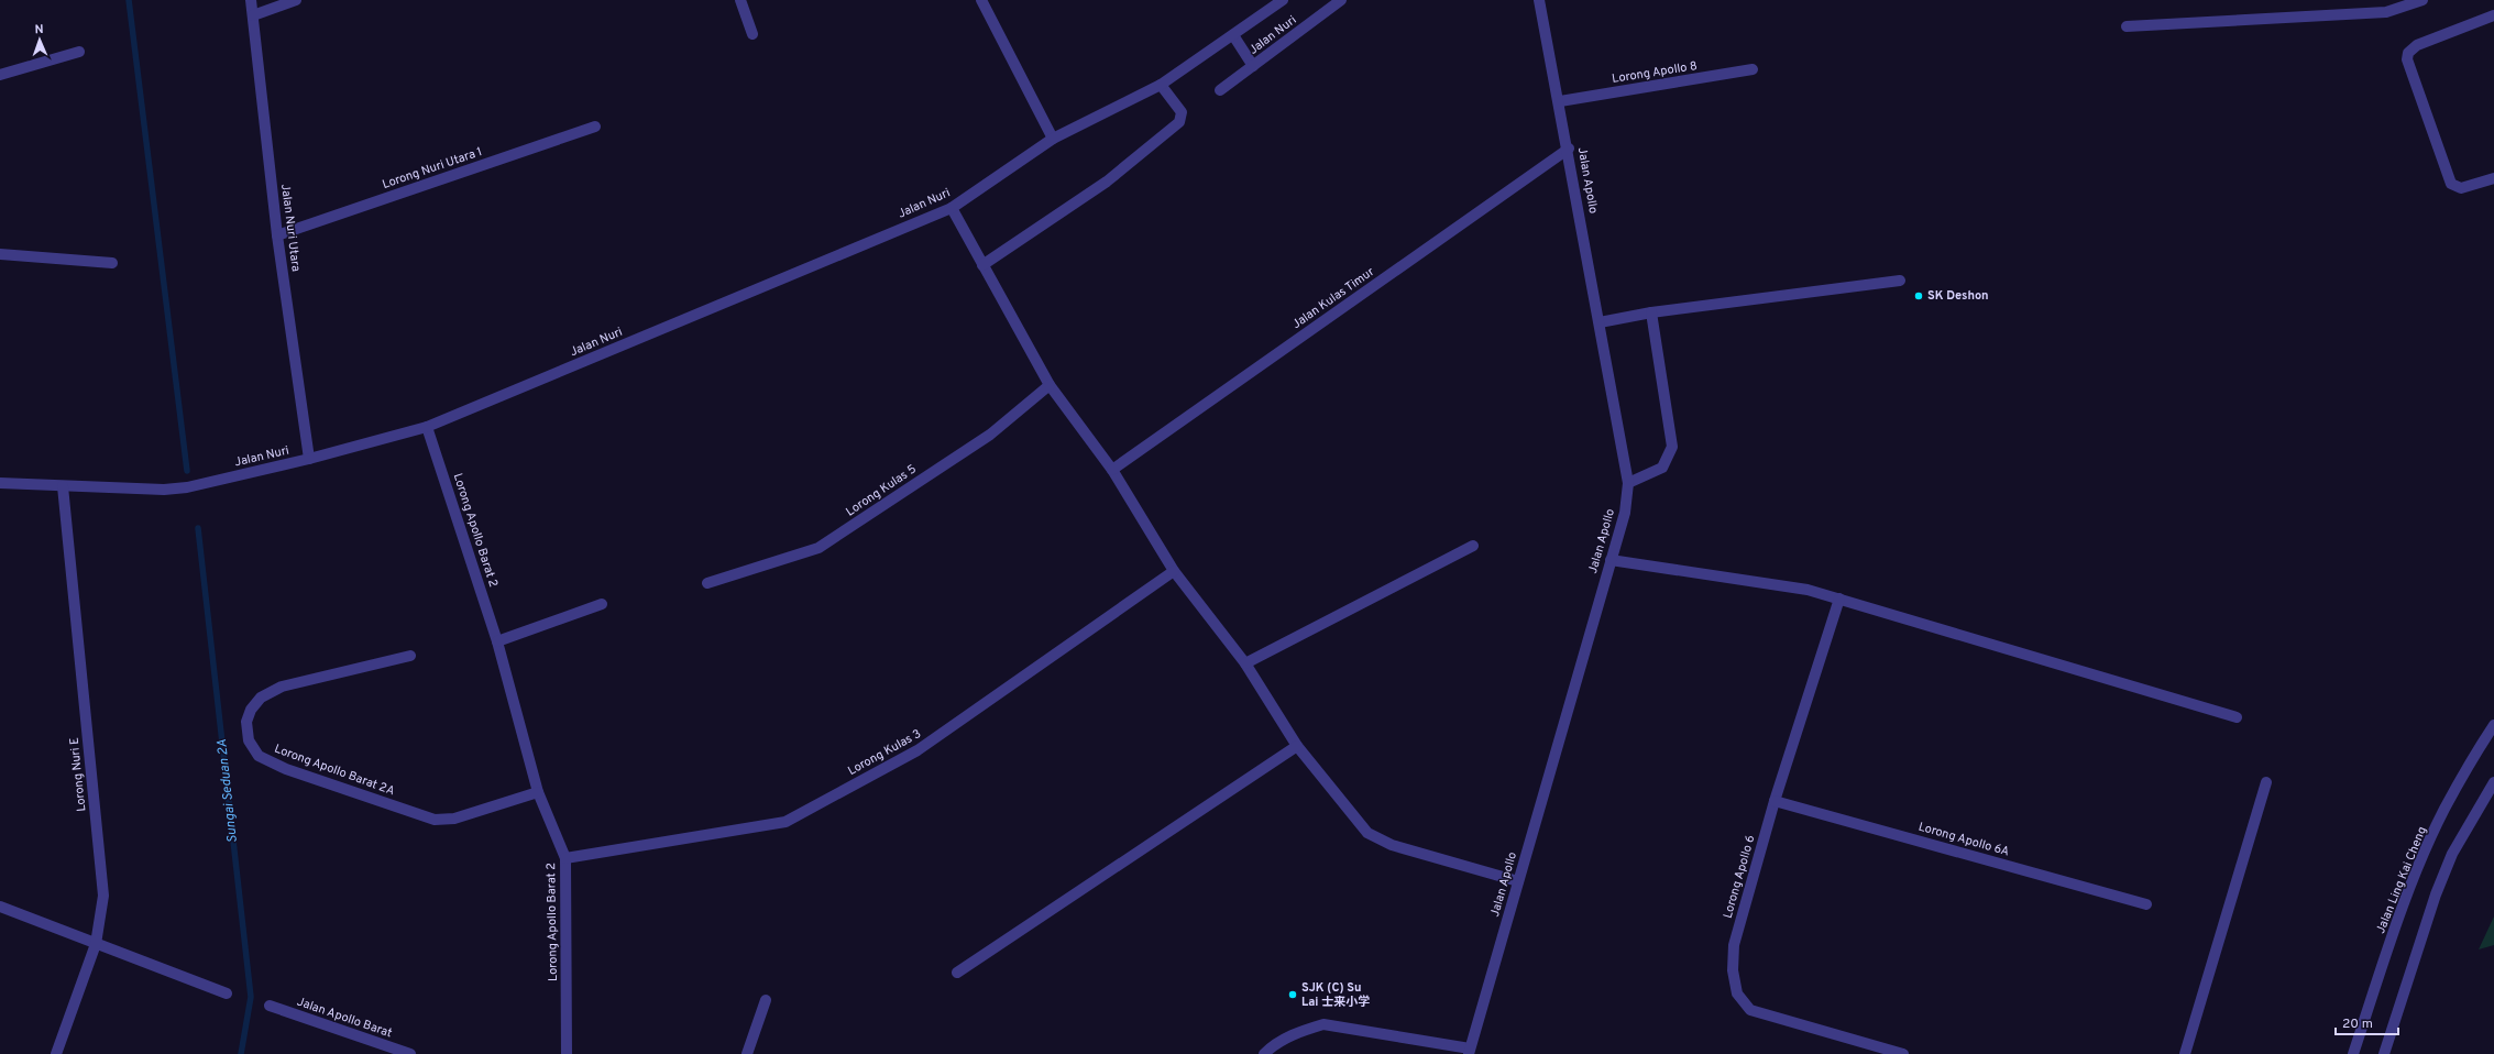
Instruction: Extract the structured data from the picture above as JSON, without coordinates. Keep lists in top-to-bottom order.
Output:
{
  "streets": {
    "street": [
      "Jalan Nuri",
      "Lorong Apollo 8",
      "Lorong Nuri Utara 1",
      "Jalan Apollo",
      "Jalan Nuri Utara",
      "Jalan Kulas Timur",
      "Lorong Kulas 5",
      "Lorong Apollo Barat 2",
      "Lorong Kulas 3",
      "Lorong Apollo Barat 2A",
      "Lorong Nuri E",
      "Lorong Apollo 6A",
      "Lorong Apollo 6",
      "Jalan Ling Kai Cheng",
      "Jalan Apollo Barat"
    ]
  },
  "crossings": [
    ["Jalan Nuri", "Jalan Nuri Utara"],
    ["Jalan Nuri", "Lorong Apollo Barat 2"],
    ["Jalan Nuri", "Lorong Nuri E"],
    ["Lorong Apollo 8", "Jalan Apollo"],
    ["Lorong Nuri Utara 1", "Jalan Nuri Utara"],
    ["Jalan Apollo", "Jalan Kulas Timur"],
    ["Lorong Apollo Barat 2", "Lorong Kulas 3"],
    ["Lorong Apollo Barat 2", "Lorong Apollo Barat 2A"],
    ["Lorong Apollo 6A", "Lorong Apollo 6"]
  ],
  "water": ["Sungai Seduan 2A"],
  "places": ["SK Deshon", "SJK (C) Su Lai 士来小学"],
  "scale_bar": "20 m",
  "north": "top"
}
